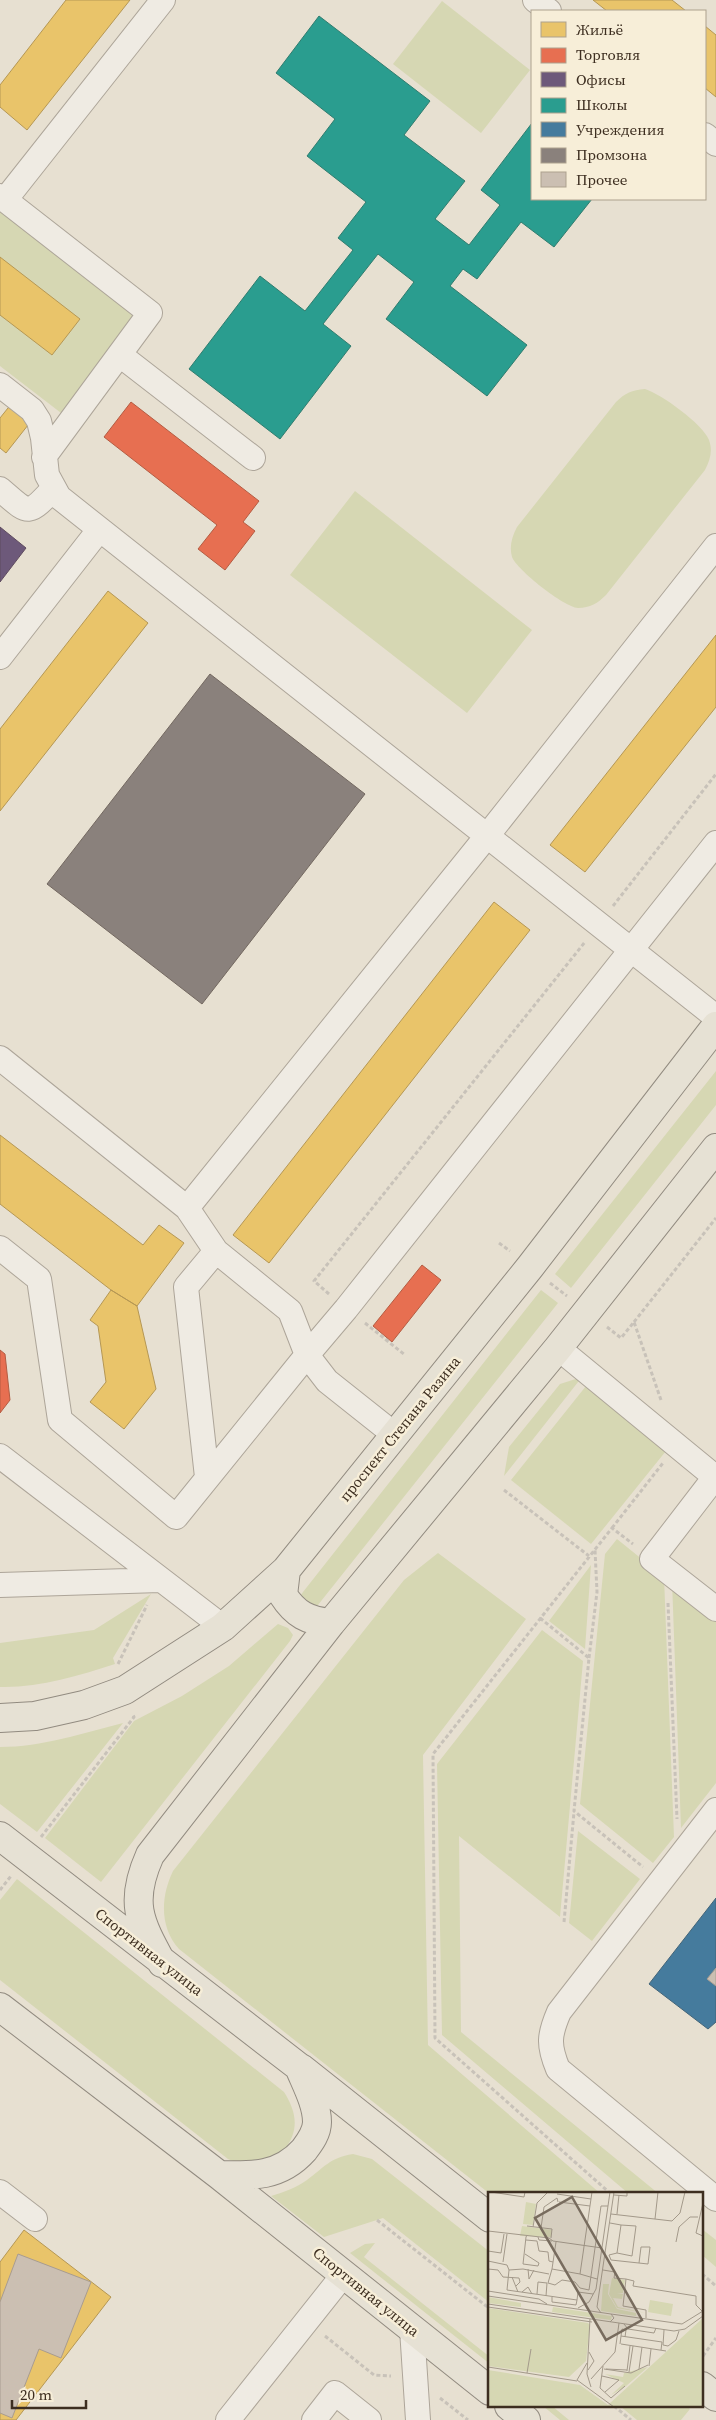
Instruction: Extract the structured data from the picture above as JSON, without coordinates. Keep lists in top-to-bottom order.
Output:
{
  "streets": {
    "main road": ["проспект Степана Разина", "Спортивная улица"]
  },
  "legend": [
    "Жильё",
    "Торговля",
    "Офисы",
    "Школы",
    "Учреждения",
    "Промзона",
    "Прочее"
  ],
  "scale_bar": "20 m"
}
